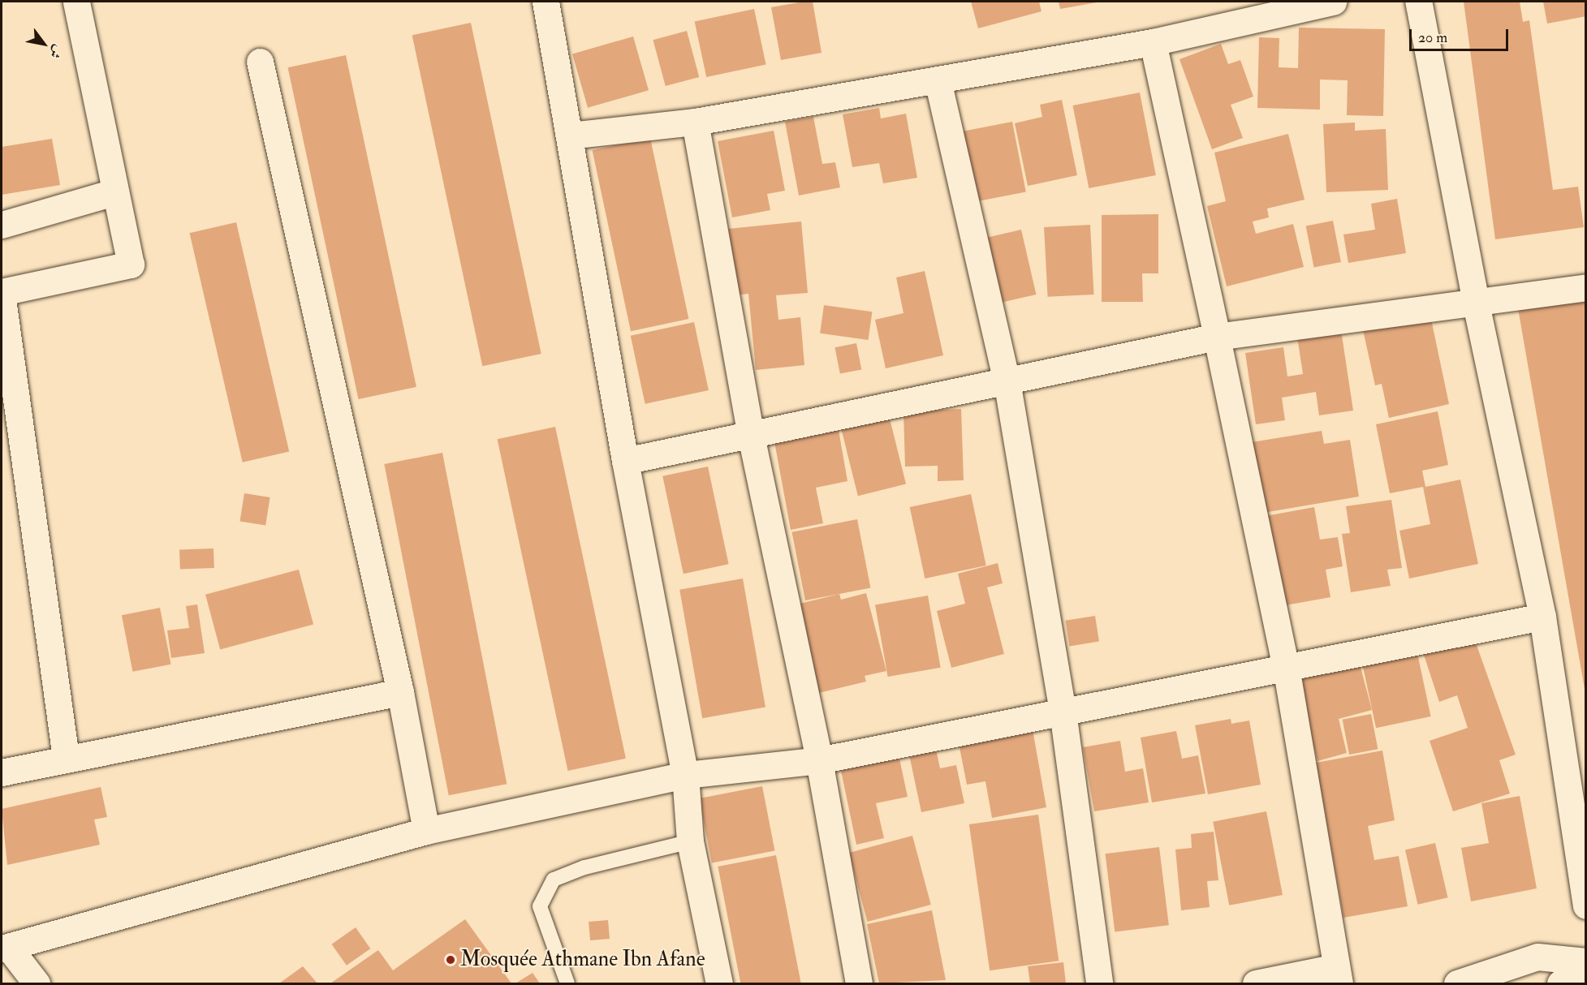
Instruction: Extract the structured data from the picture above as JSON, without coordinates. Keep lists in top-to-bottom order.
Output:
{
  "places": ["Mosquée Athmane Ibn Afane"],
  "scale_bar": "20 m",
  "north": "bottom right"
}
